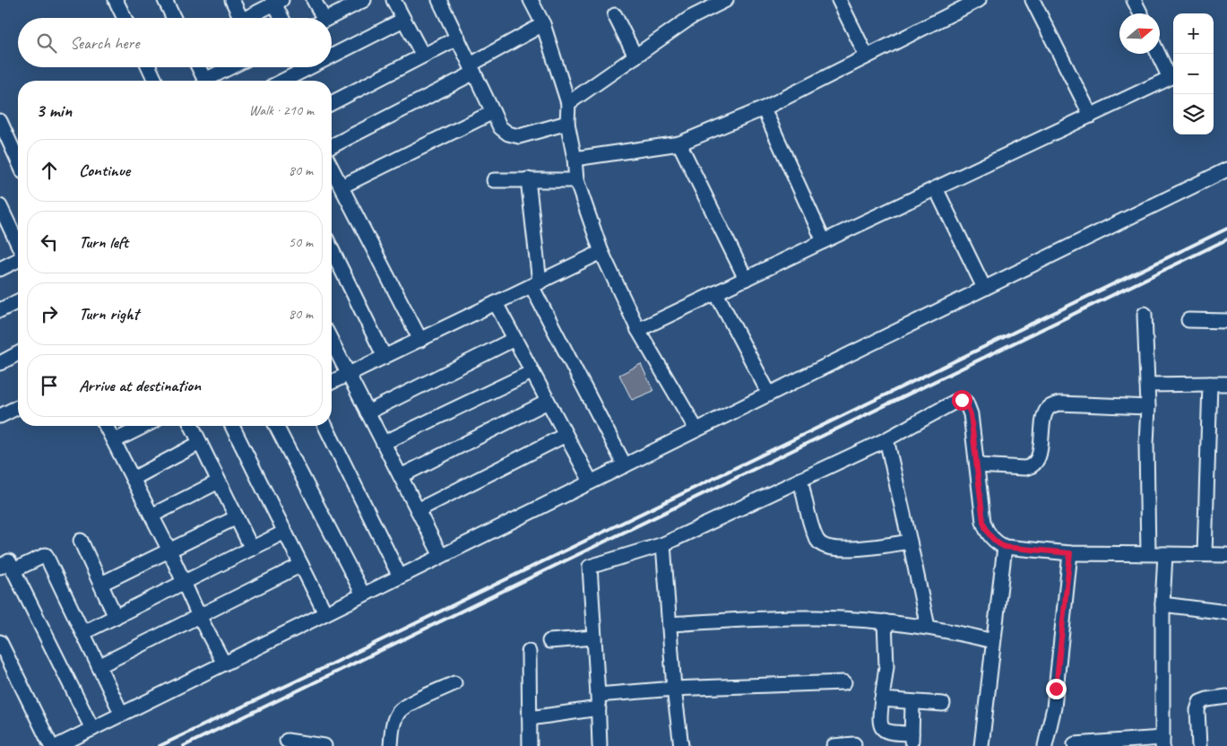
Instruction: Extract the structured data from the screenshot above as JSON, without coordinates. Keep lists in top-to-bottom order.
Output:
{
  "north": "right",
  "page": {
    "map_buttons": ["+", "−"],
    "search": "Search here",
    "heading": ["3 min", "Walk · 210 m"],
    "list": [
      ["Continue", "80 m"],
      ["Turn left", "50 m"],
      ["Turn right", "80 m"],
      "Arrive at destination"
    ]
  }
}
